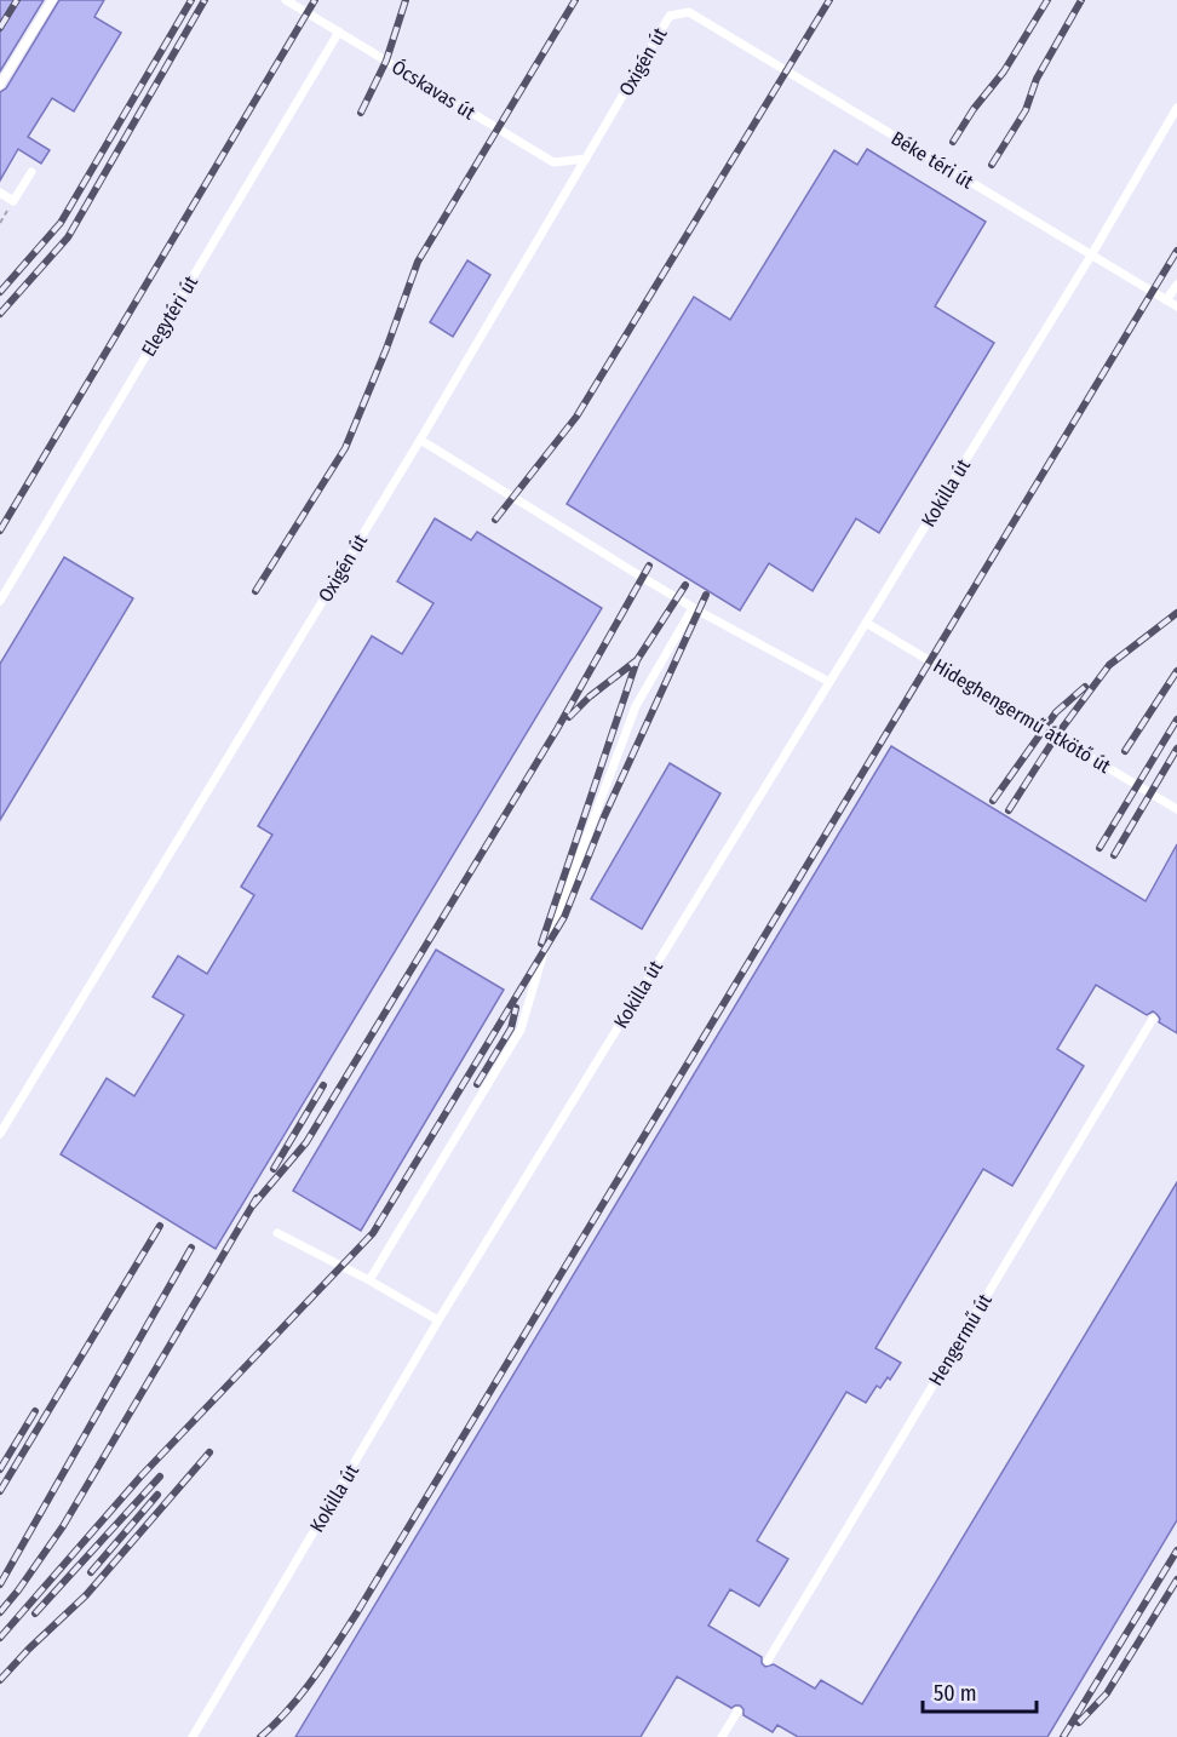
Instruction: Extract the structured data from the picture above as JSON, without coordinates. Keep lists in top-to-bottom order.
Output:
{
  "streets": {
    "lane": [
      "Oxigén út",
      "Ócskavas út",
      "Béke téri út",
      "Elegytéri út",
      "Kokilla út",
      "Hideghengermű átkötő út",
      "Hengermű út"
    ]
  },
  "crossings": [
    ["Oxigén út", "Ócskavas út"],
    ["Oxigén út", "Béke téri út"],
    ["Ócskavas út", "Elegytéri út"],
    ["Béke téri út", "Kokilla út"],
    ["Kokilla út", "Hideghengermű átkötő út"]
  ],
  "scale_bar": "50 m"
}
